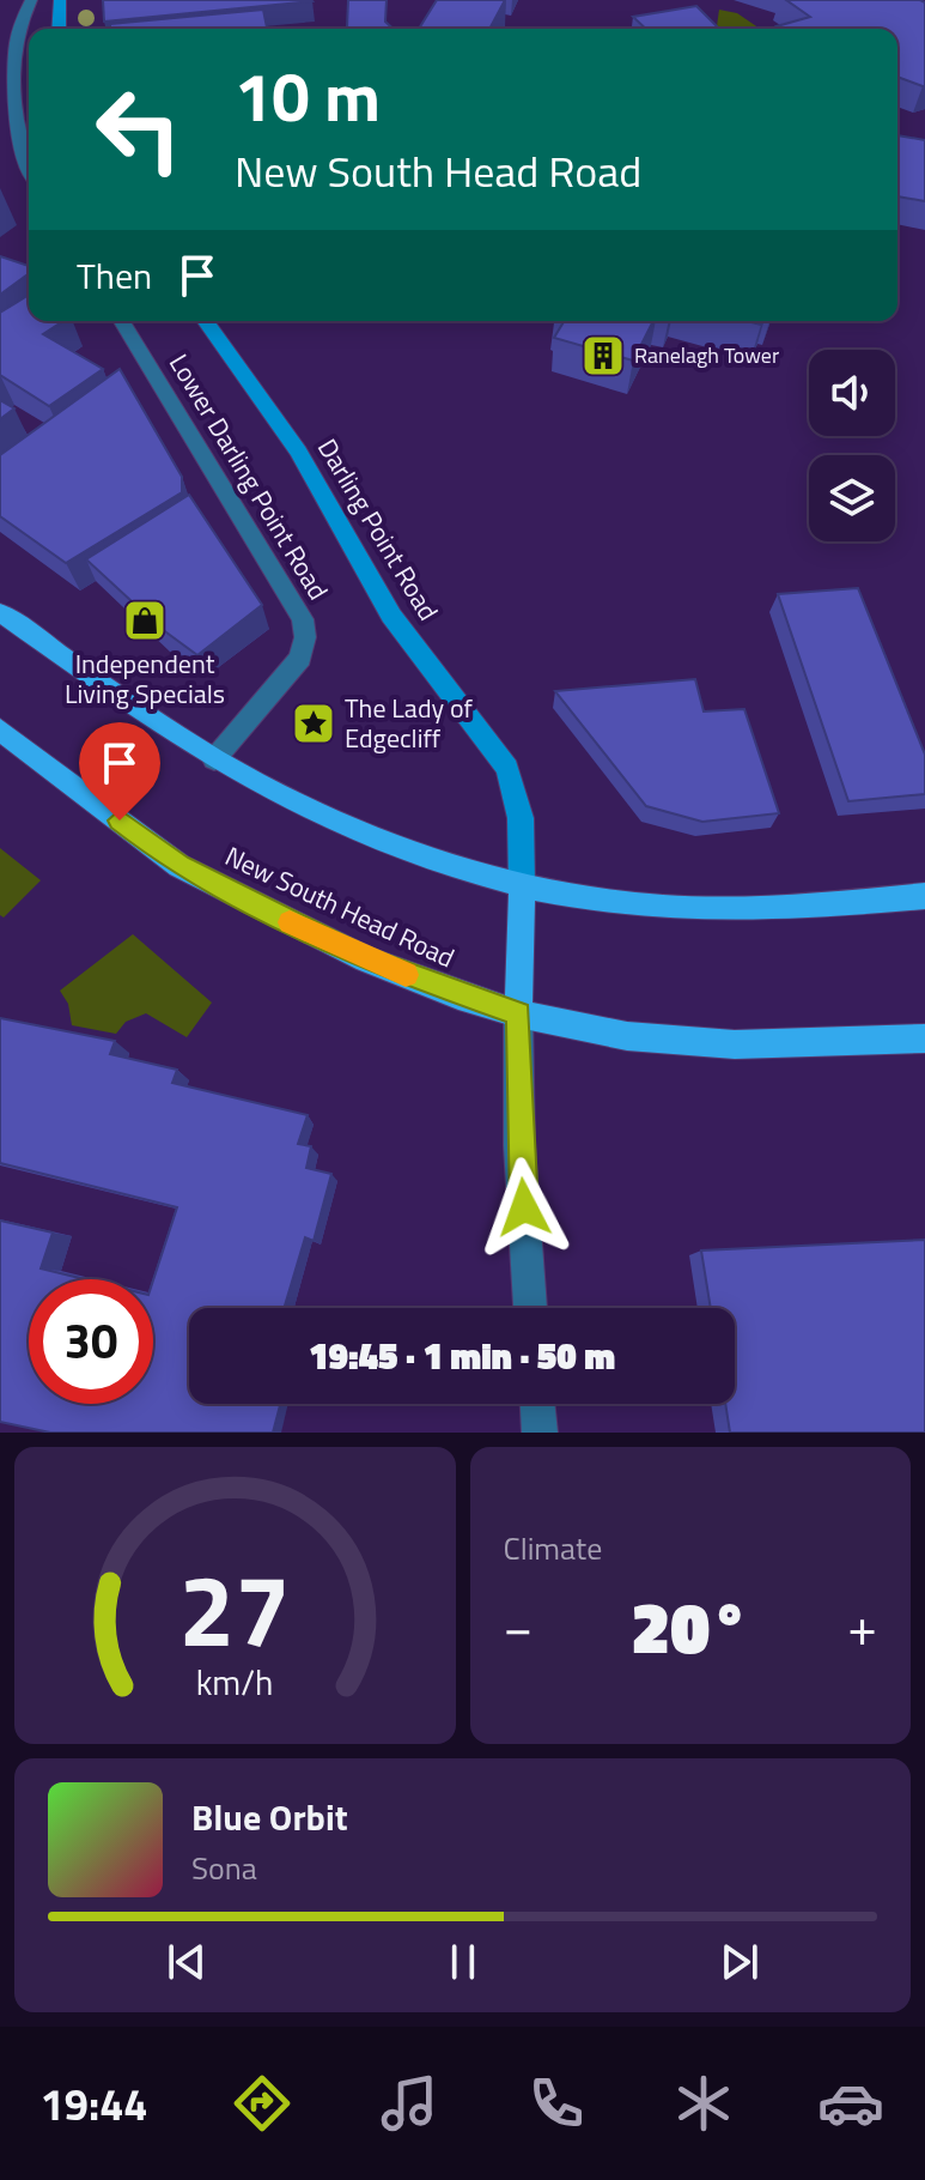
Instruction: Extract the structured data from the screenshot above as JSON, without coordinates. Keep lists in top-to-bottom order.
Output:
{
  "streets": {
    "main road": ["New South Head Road"],
    "street": ["Lower Darling Point Road", "Darling Point Road"]
  },
  "places": {
    "building": ["Ranelagh Tower"],
    "shop": ["Independent Living Specials"],
    "place": ["The Lady of Edgecliff"]
  },
  "page": {
    "turn": ["10 m", "New South Head Road"],
    "then": "Then",
    "limit": "30",
    "trip": "19:45 · 1 min · 50 m",
    "tile": "Climate",
    "heat": ["−", "20°", "+"],
    "song": ["Blue Orbit", "Sona"],
    "tabs": "19:44",
    "gauge": ["27", "km/h"]
  }
}
